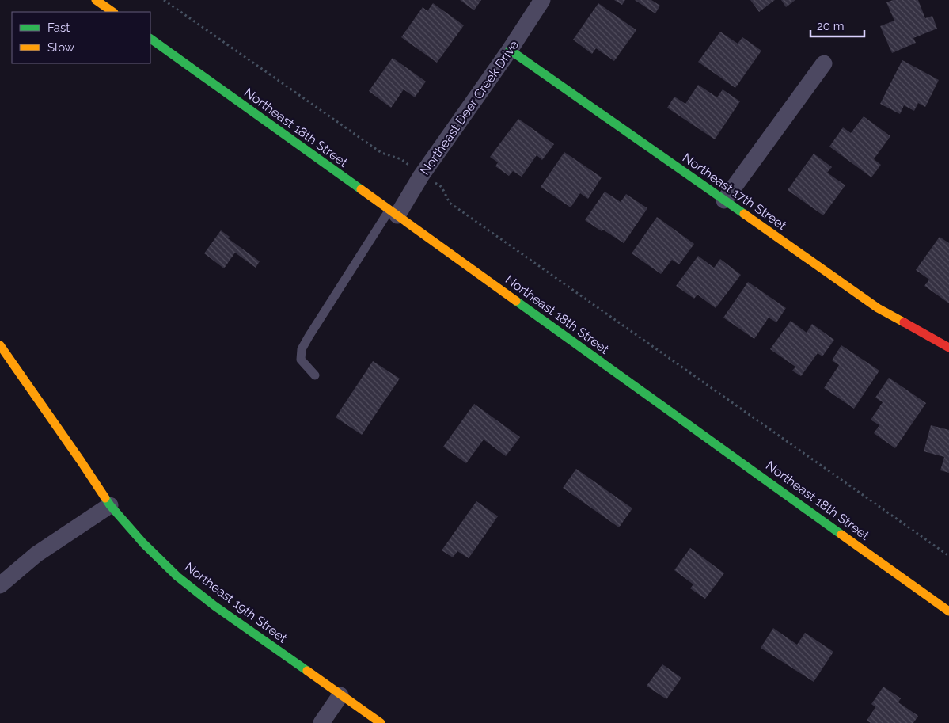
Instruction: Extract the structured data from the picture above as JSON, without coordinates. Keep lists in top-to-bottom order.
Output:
{
  "streets": {
    "street": [
      "Northeast Deer Creek Drive",
      "Northeast 18th Street",
      "Northeast 17th Street",
      "Northeast 19th Street"
    ]
  },
  "crossings": [
    ["Northeast Deer Creek Drive", "Northeast 18th Street"],
    ["Northeast Deer Creek Drive", "Northeast 17th Street"]
  ],
  "legend": ["Fast", "Slow"],
  "scale_bar": "20 m"
}
